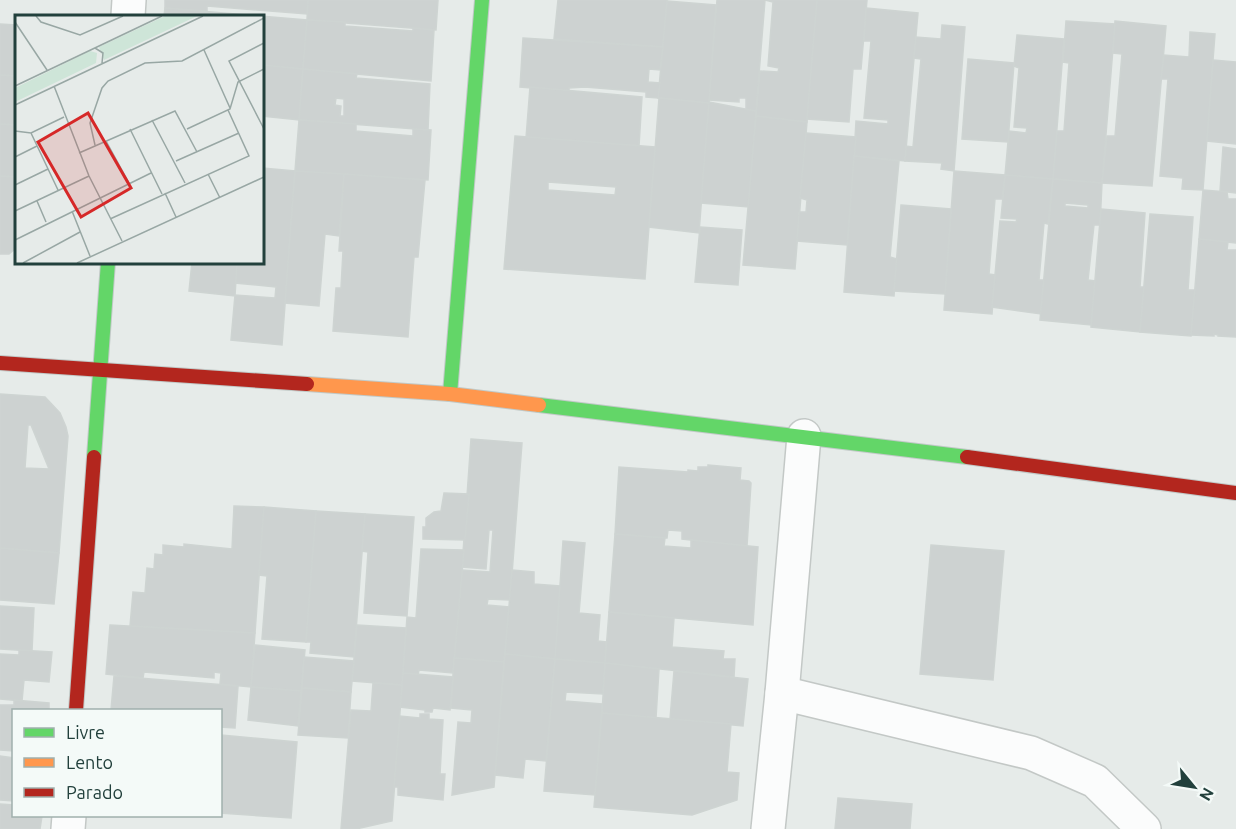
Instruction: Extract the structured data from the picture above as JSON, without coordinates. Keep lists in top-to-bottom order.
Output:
{
  "legend": ["Livre", "Lento", "Parado"],
  "north": "bottom right"
}
